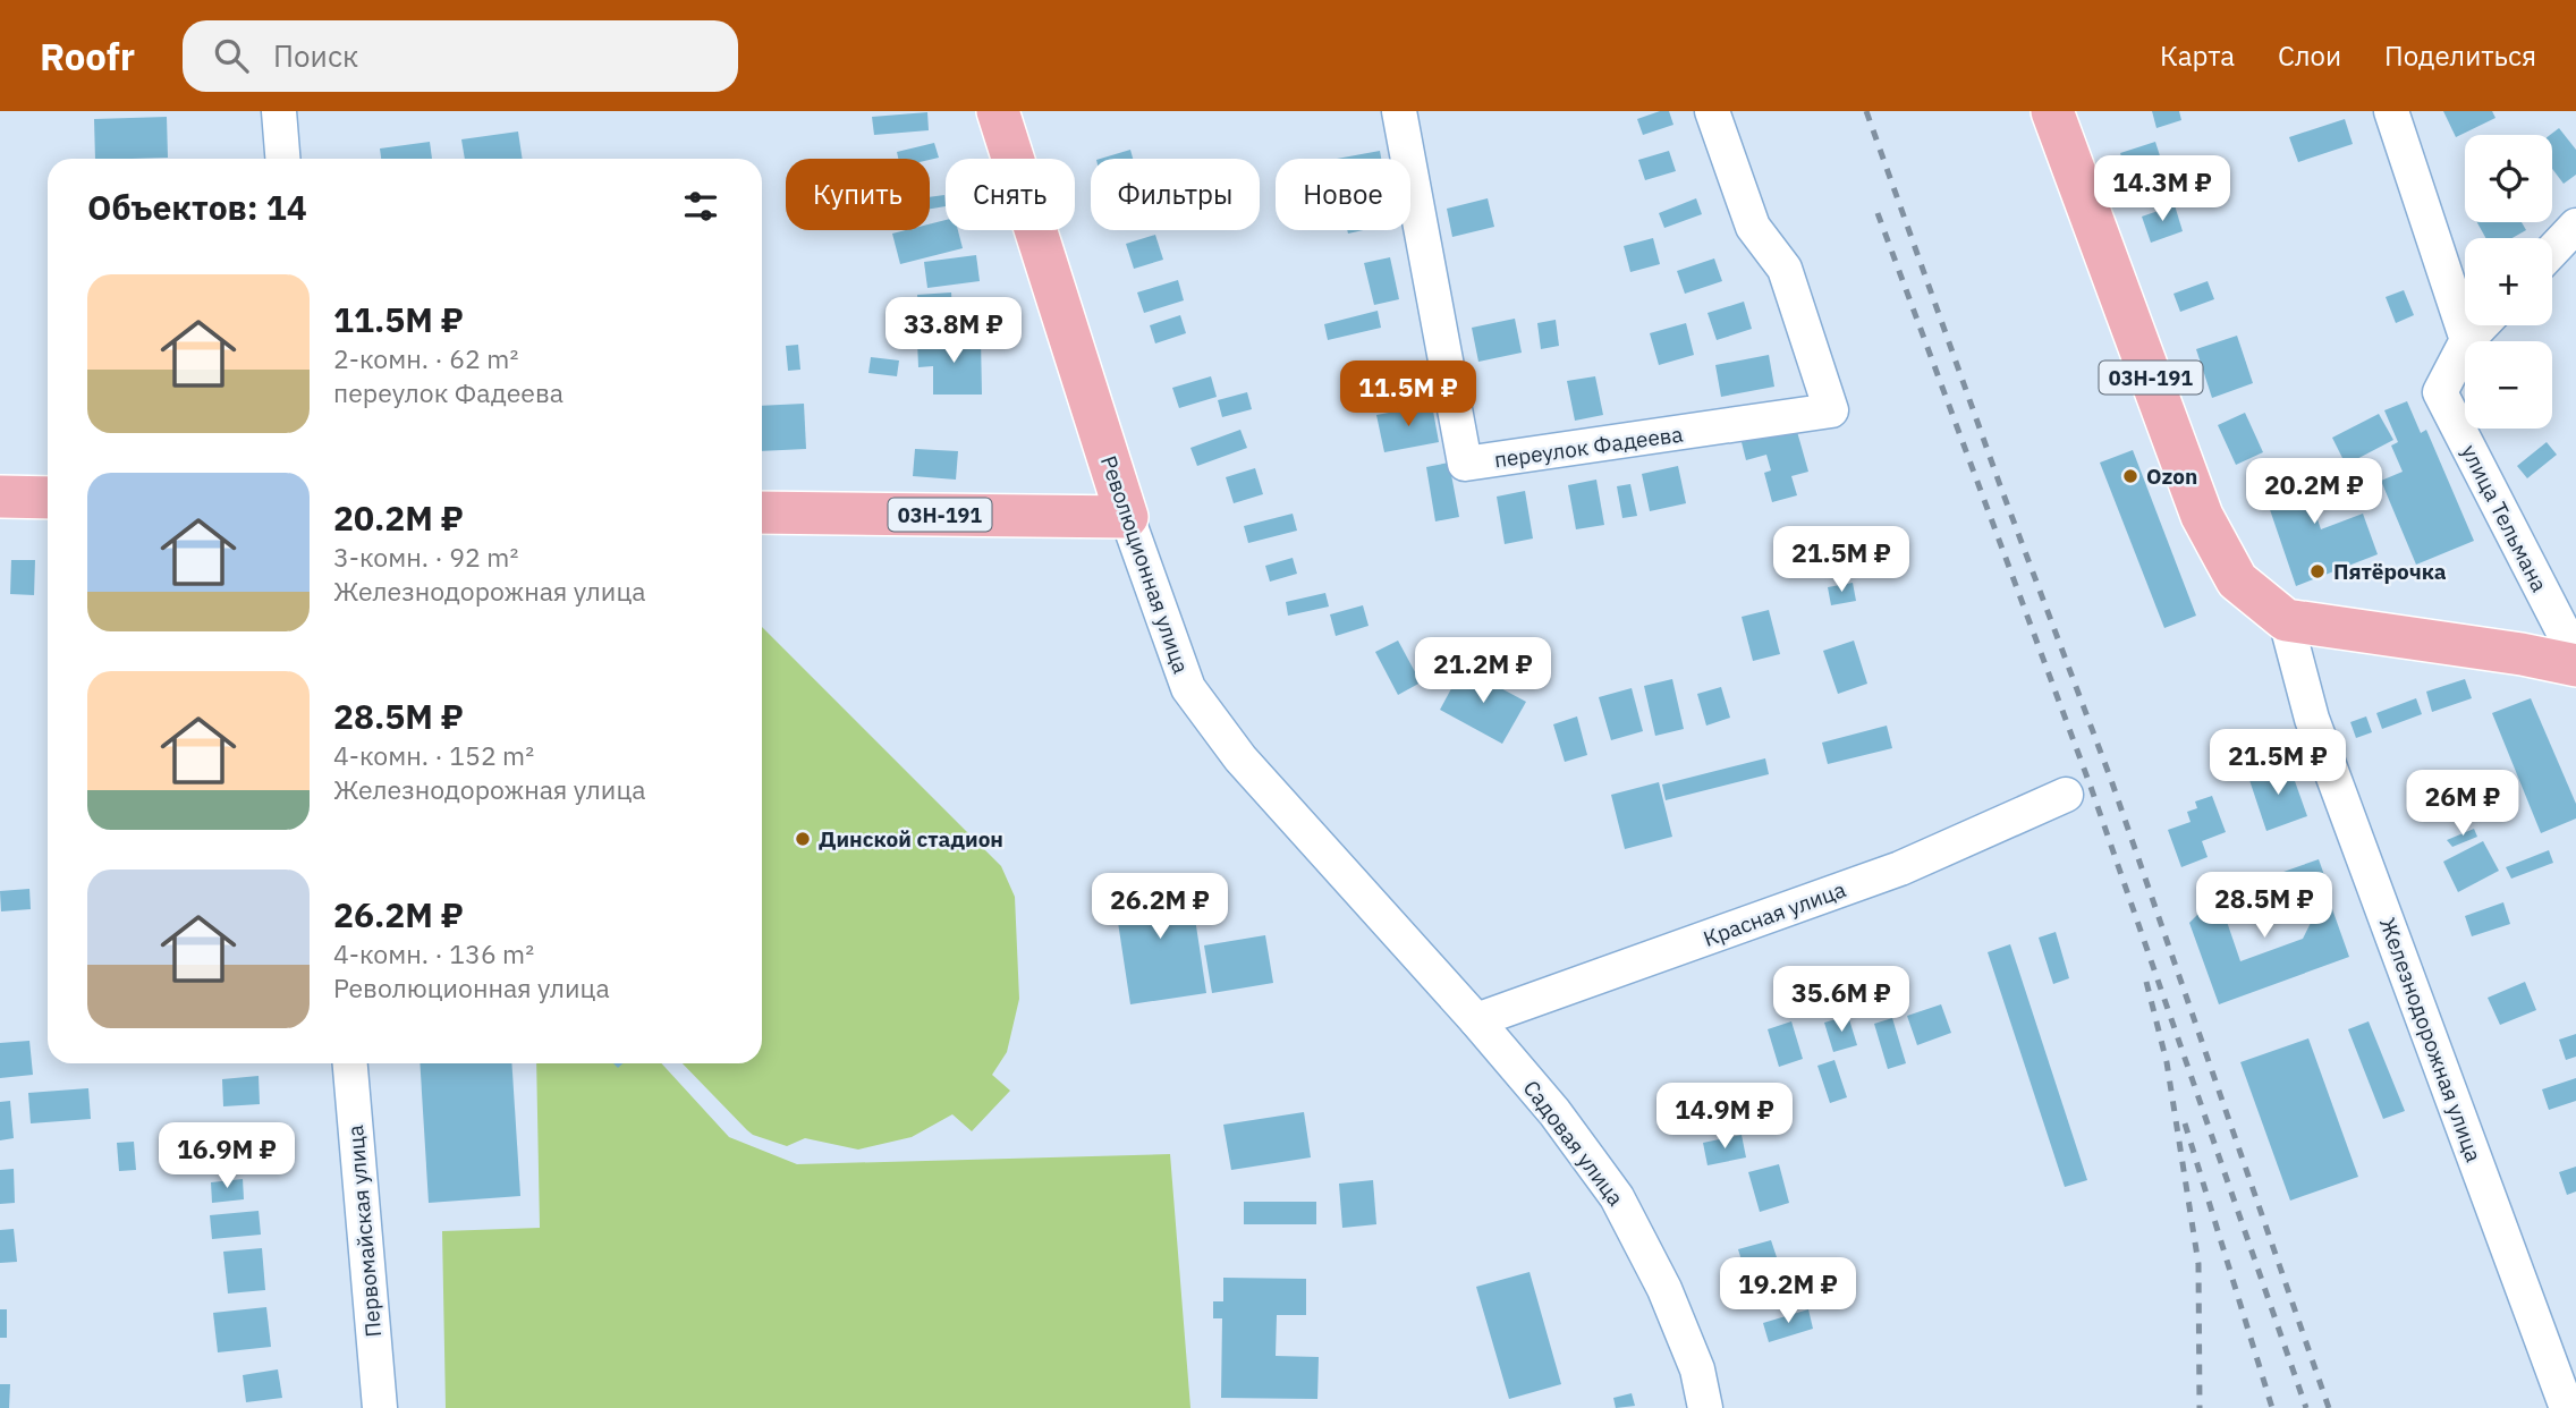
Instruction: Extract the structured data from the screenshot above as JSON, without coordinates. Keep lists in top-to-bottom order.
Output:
{
  "streets": {
    "main road": ["03Н-191", "Революционная улица"],
    "street": [
      "переулок Фадеева",
      "улица Тельмана",
      "Красная улица",
      "Железнодорожная улица",
      "Садовая улица",
      "Первомайская улица"
    ]
  },
  "crossings": [
    ["03Н-191", "Революционная улица"],
    ["03Н-191", "Железнодорожная улица"],
    ["Революционная улица", "Красная улица"],
    ["Революционная улица", "Садовая улица"],
    ["Красная улица", "Садовая улица"]
  ],
  "places": ["Ozon", "Пятёрочка", "Динской стадион"],
  "page": {
    "header": "Roofr",
    "search": "Поиск",
    "nav": ["Карта", "Слои", "Поделиться"],
    "map_buttons": ["+", "−"],
    "price": [
      "14.3M ₽",
      "33.8M ₽",
      "11.5M ₽",
      "20.2M ₽",
      "21.5M ₽",
      "21.2M ₽",
      "21.5M ₽",
      "26M ₽",
      "28.5M ₽",
      "26.2M ₽",
      "35.6M ₽",
      "14.9M ₽",
      "16.9M ₽",
      "19.2M ₽"
    ],
    "chip": [
      "Купить",
      "Снять",
      "Фильтры",
      "Новое"
    ],
    "heading": "Объектов: 14",
    "list": [
      {
        "name": "11.5M ₽",
        "note": "2-комн. · 62 m² · переулок Фадеева"
      },
      {
        "name": "20.2M ₽",
        "note": "3-комн. · 92 m² · Железнодорожная улица"
      },
      {
        "name": "28.5M ₽",
        "note": "4-комн. · 152 m² · Железнодорожная улица"
      },
      {
        "name": "26.2M ₽",
        "note": "4-комн. · 136 m² · Революционная улица"
      }
    ]
  }
}
